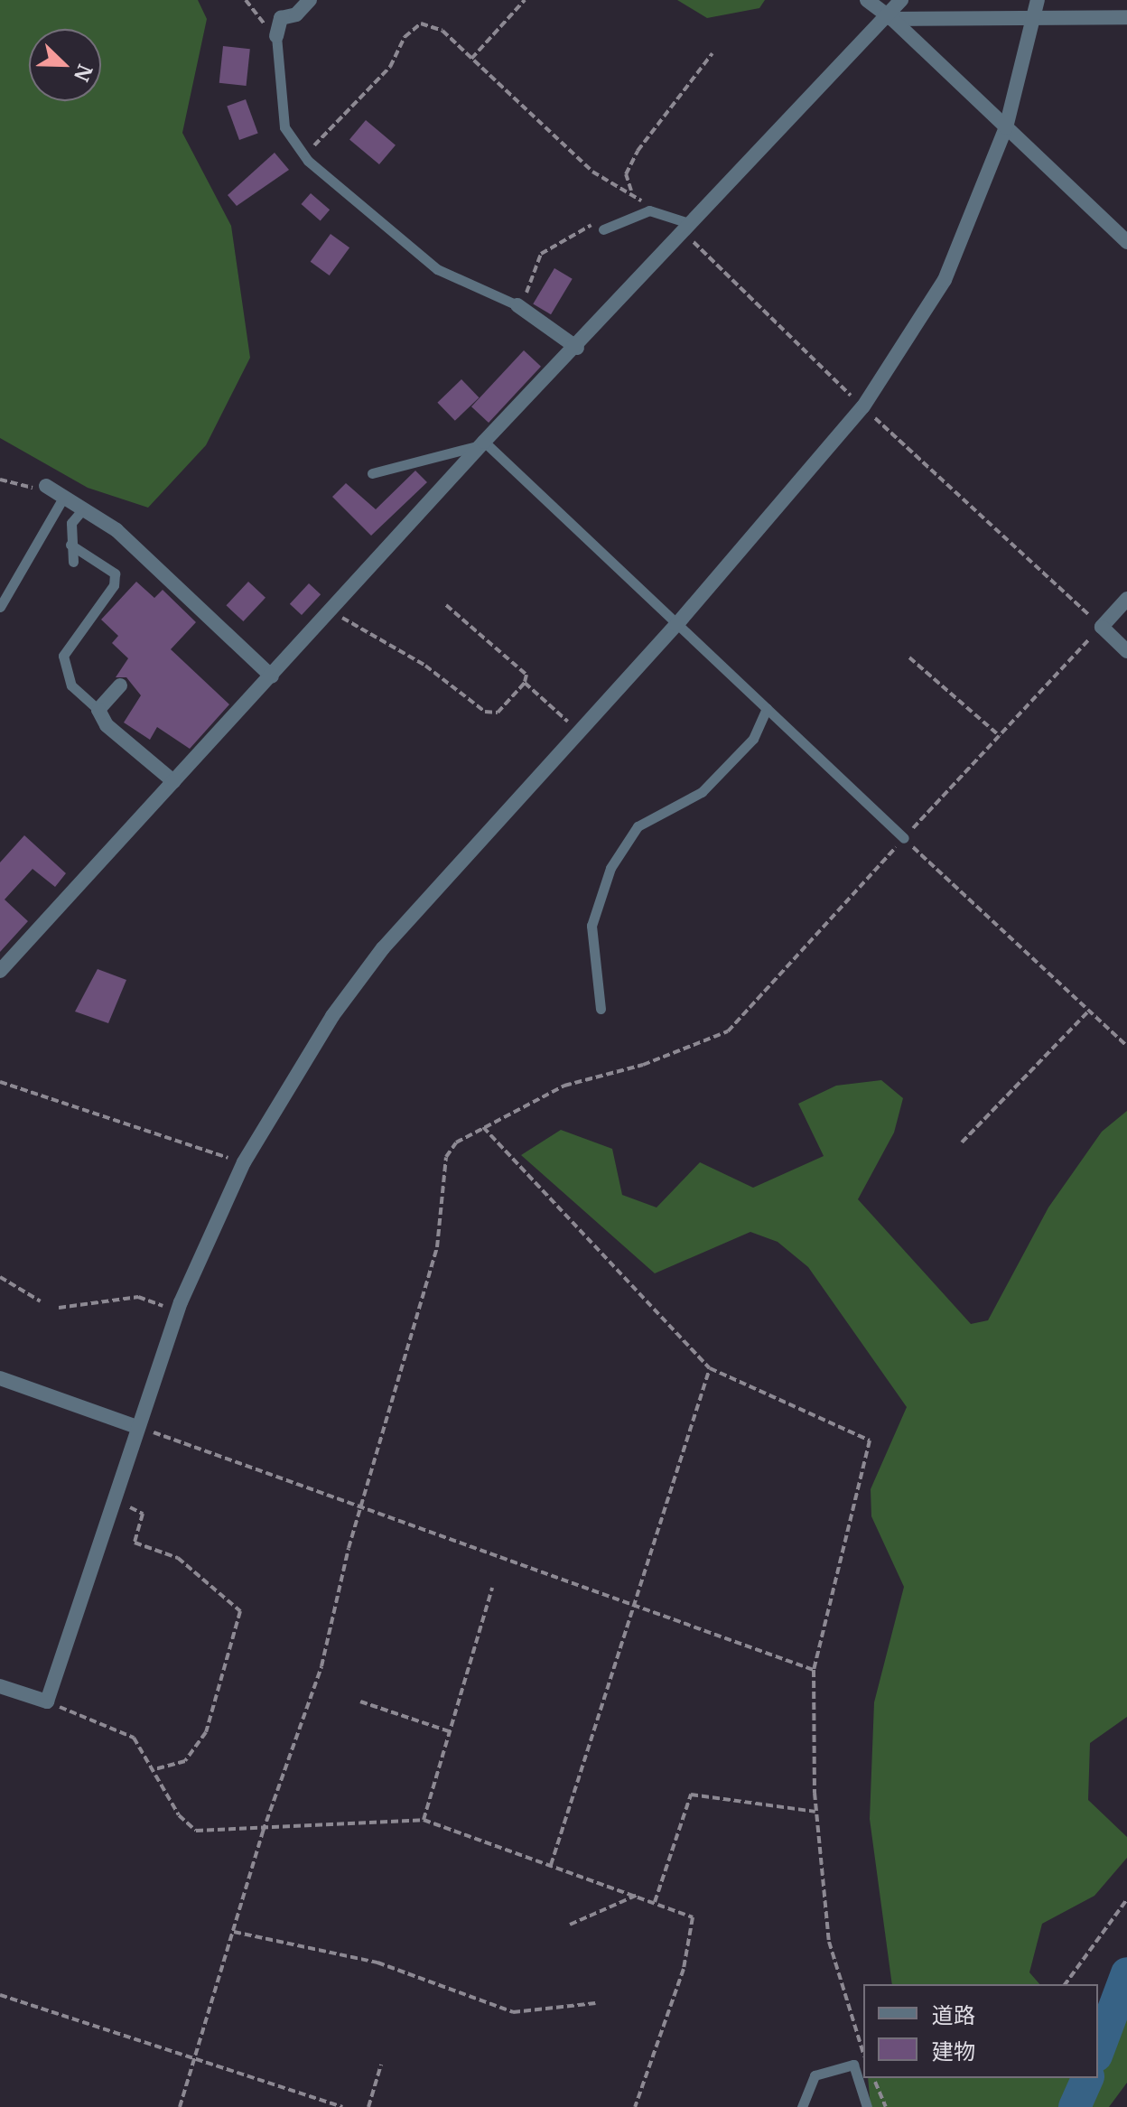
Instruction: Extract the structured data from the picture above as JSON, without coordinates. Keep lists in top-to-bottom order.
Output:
{
  "legend": ["道路", "建物"],
  "north": "bottom right"
}
